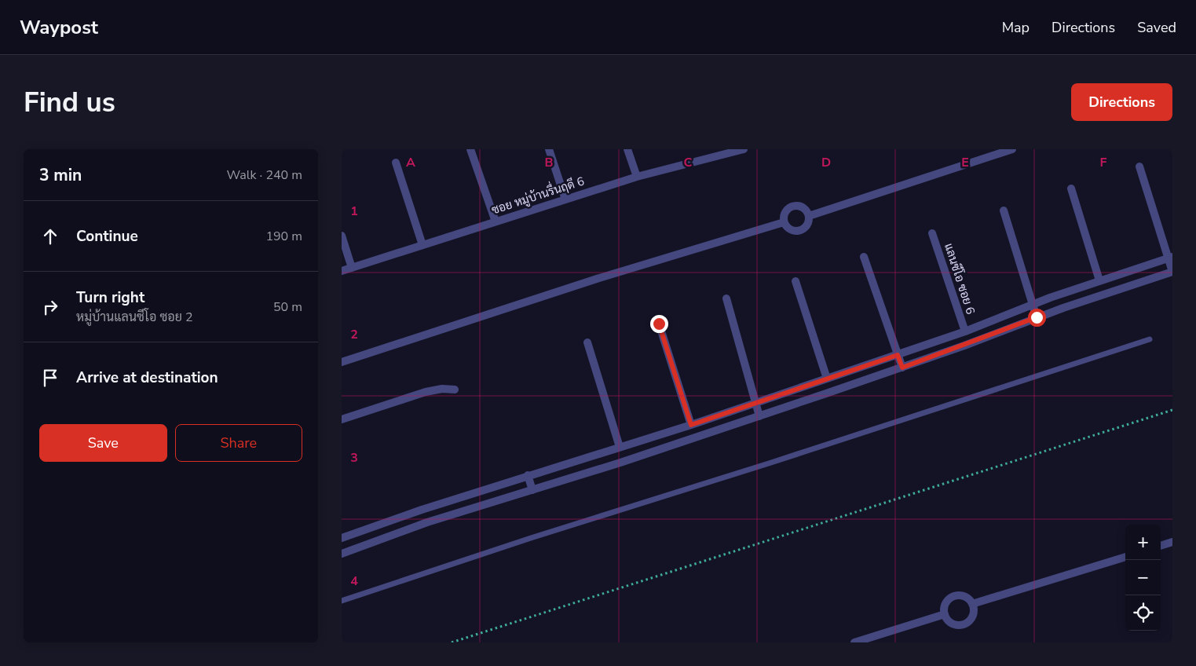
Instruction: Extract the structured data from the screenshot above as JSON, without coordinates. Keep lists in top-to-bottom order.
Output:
{
  "streets": {
    "street": ["ซอย หมู่บ้านรื่นฤดี 6", "แลนซีโอ ซอย 6"]
  },
  "page": {
    "header": "Waypost",
    "nav": ["Map", "Directions", "Saved"],
    "buttons": [
      "Directions",
      ["Save", "Share"]
    ],
    "title": "Find us",
    "heading": ["3 min", "Walk · 240 m"],
    "list": [
      ["Continue", "190 m"],
      ["Turn right", "หมู่บ้านแลนซีโอ ซอย 2", "50 m"],
      "Arrive at destination"
    ],
    "map_buttons": ["+", "−"]
  },
  "grid": {
    "columns": [
      "A",
      "B",
      "C",
      "D",
      "E",
      "F"
    ],
    "rows": [
      "1",
      "2",
      "3",
      "4"
    ]
  }
}
